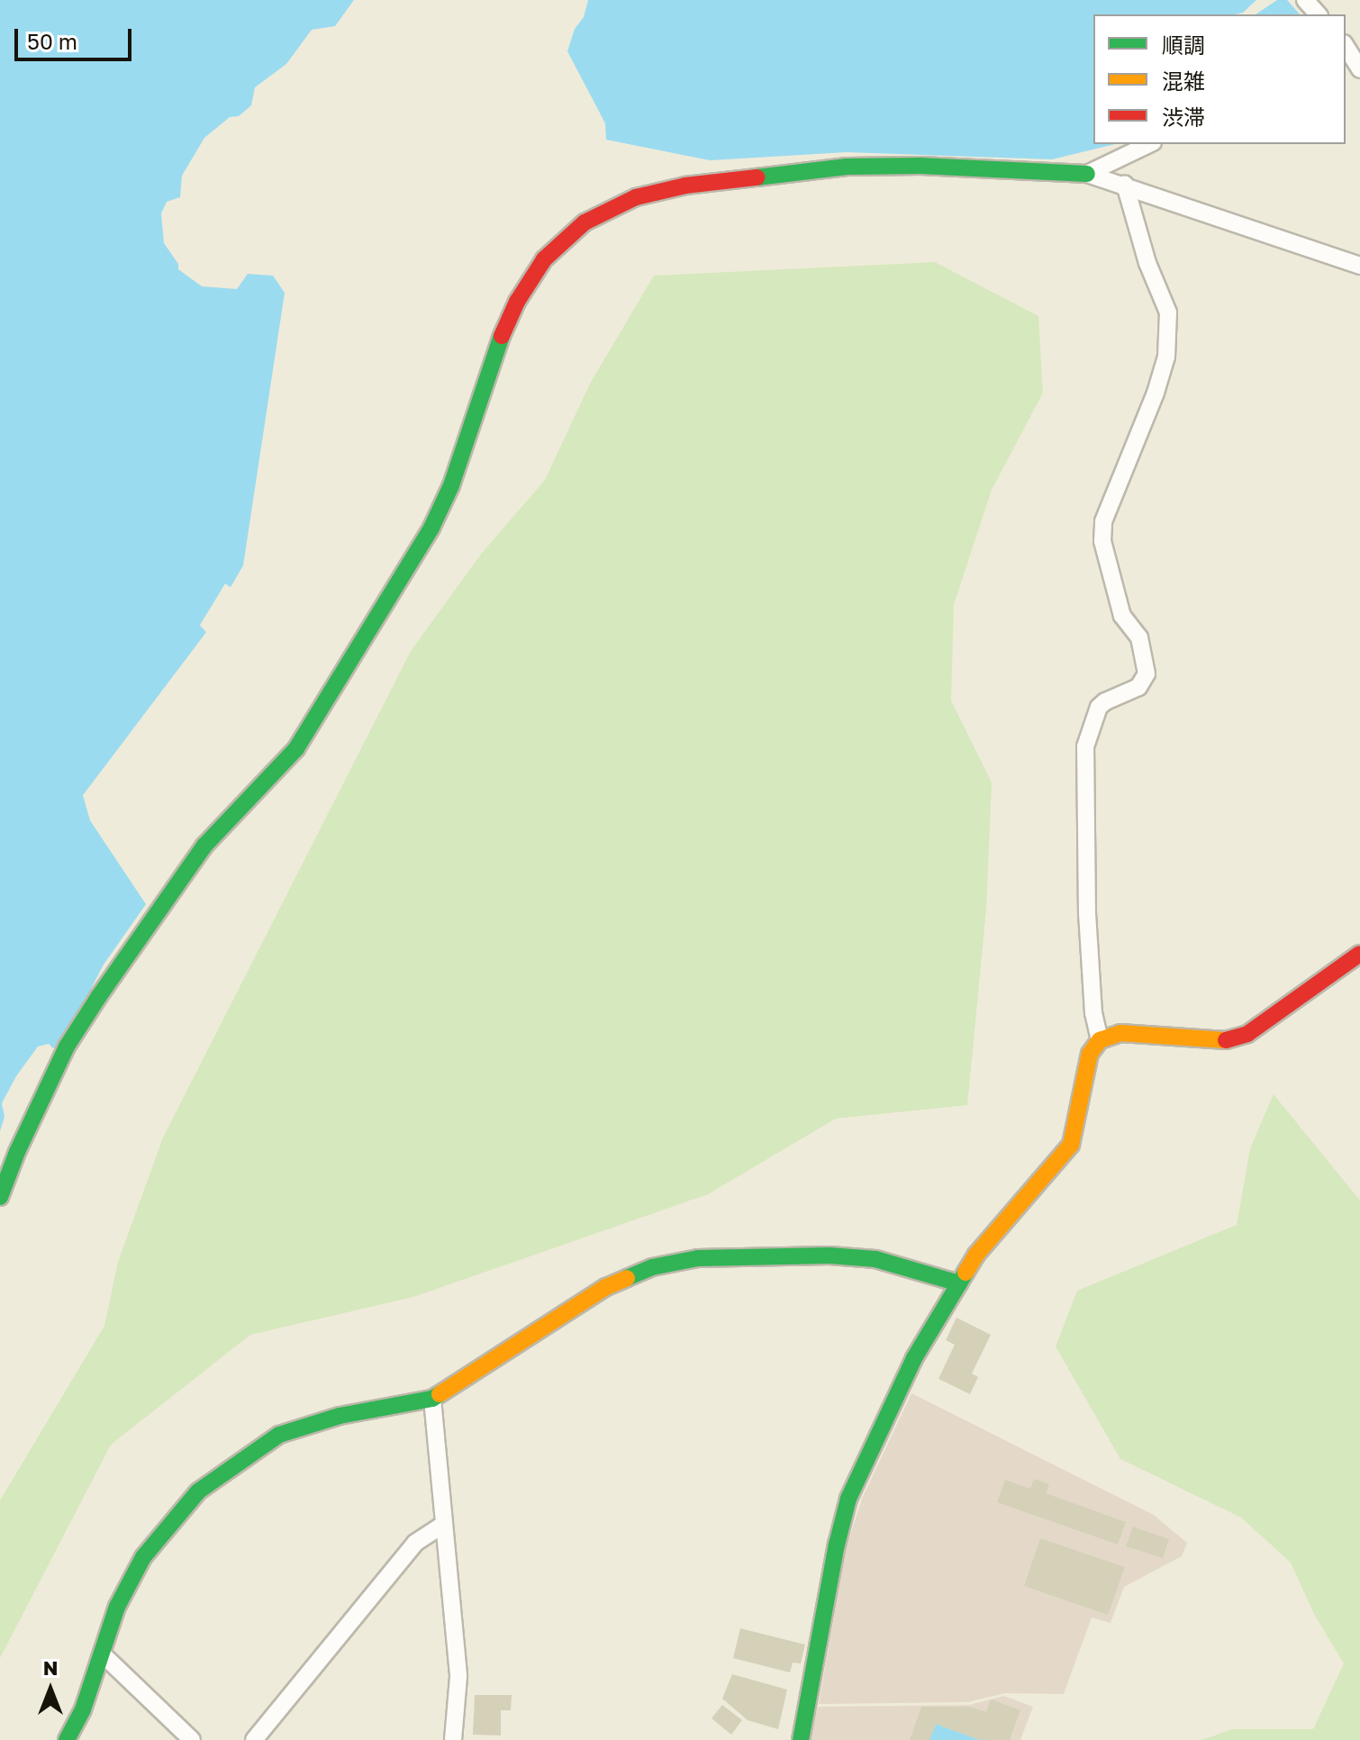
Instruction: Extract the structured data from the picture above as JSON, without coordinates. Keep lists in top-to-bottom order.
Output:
{
  "legend": ["順調", "混雑", "渋滞"],
  "scale_bar": "50 m",
  "north": "top"
}
